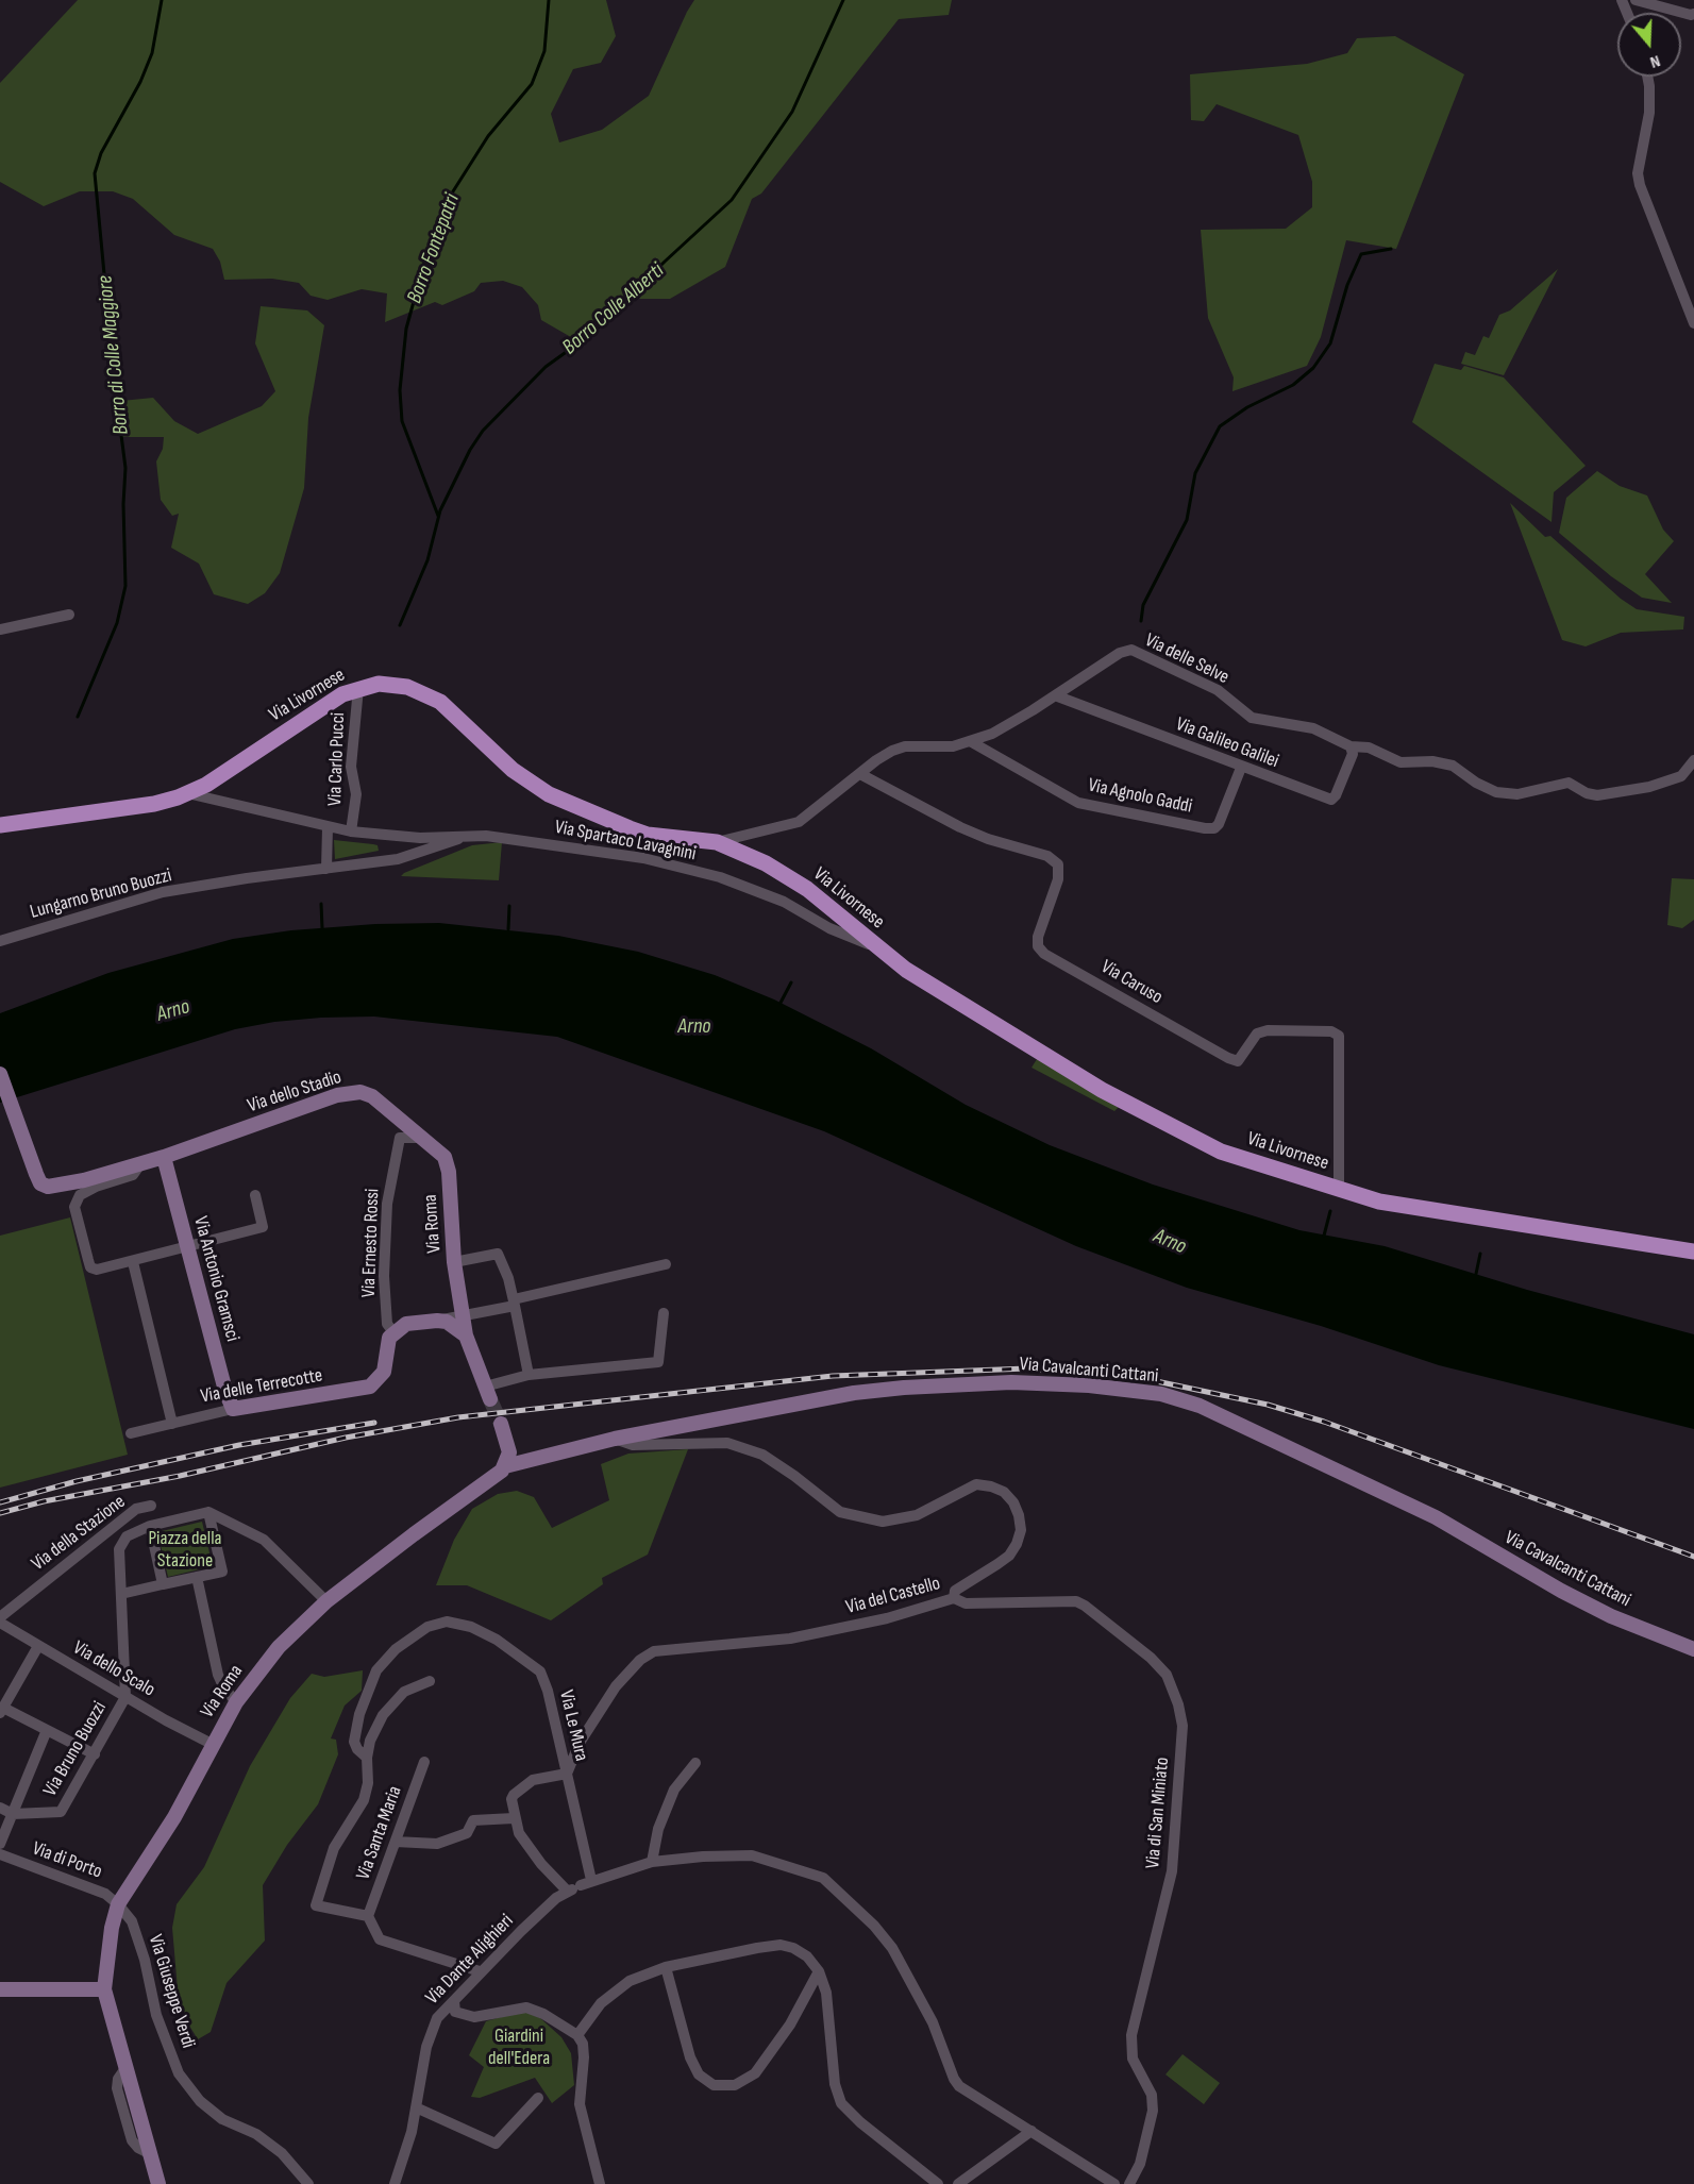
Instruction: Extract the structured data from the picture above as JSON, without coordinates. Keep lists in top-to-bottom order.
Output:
{
  "streets": {
    "main road": [
      "Via Livornese",
      "Via dello Stadio",
      "Via Roma",
      "Via Antonio Gramsci",
      "Via Cavalcanti Cattani",
      "Via delle Terrecotte"
    ],
    "street": [
      "Via delle Selve",
      "Via Galileo Galilei",
      "Via Carlo Pucci",
      "Via Agnolo Gaddi",
      "Via Spartaco Lavagnini",
      "Lungarno Bruno Buozzi",
      "Via Caruso",
      "Via Ernesto Rossi",
      "Via della Stazione",
      "Via del Castello",
      "Via dello Scalo",
      "Via Le Mura",
      "Via Bruno Buozzi",
      "Via di San Miniato",
      "Via Santa Maria",
      "Via di Porto",
      "Via Dante Alighieri",
      "Via Giuseppe Verdi"
    ]
  },
  "crossings": [
    ["Via delle Selve", "Via Livornese"],
    ["Via delle Selve", "Via Galileo Galilei"],
    ["Via delle Selve", "Via Agnolo Gaddi"],
    ["Via delle Selve", "Via Caruso"],
    ["Via Livornese", "Via Carlo Pucci"],
    ["Via Livornese", "Via Spartaco Lavagnini"],
    ["Via Livornese", "Via Caruso"],
    ["Via Galileo Galilei", "Via Agnolo Gaddi"],
    ["Via Carlo Pucci", "Via Spartaco Lavagnini"],
    ["Via Spartaco Lavagnini", "Lungarno Bruno Buozzi"],
    ["Via dello Stadio", "Via Roma"],
    ["Via dello Stadio", "Via Ernesto Rossi"],
    ["Via dello Stadio", "Via Antonio Gramsci"],
    ["Via Roma", "Via Cavalcanti Cattani"],
    ["Via Roma", "Via dello Scalo"],
    ["Via Roma", "Via di Porto"],
    ["Via Roma", "Via Giuseppe Verdi"],
    ["Via Ernesto Rossi", "Via delle Terrecotte"],
    ["Via Antonio Gramsci", "Via delle Terrecotte"],
    ["Via Cavalcanti Cattani", "Via del Castello"],
    ["Via del Castello", "Via Le Mura"],
    ["Via del Castello", "Via di San Miniato"],
    ["Via dello Scalo", "Via Bruno Buozzi"],
    ["Via di Porto", "Via Giuseppe Verdi"]
  ],
  "water": [
    "Borro Fontepatri",
    "Borro Colle Alberti",
    "Borro di Colle Maggiore",
    "Arno"
  ],
  "parks": ["Piazza della Stazione", "Giardini dell'Edera"],
  "north": "bottom"
}
